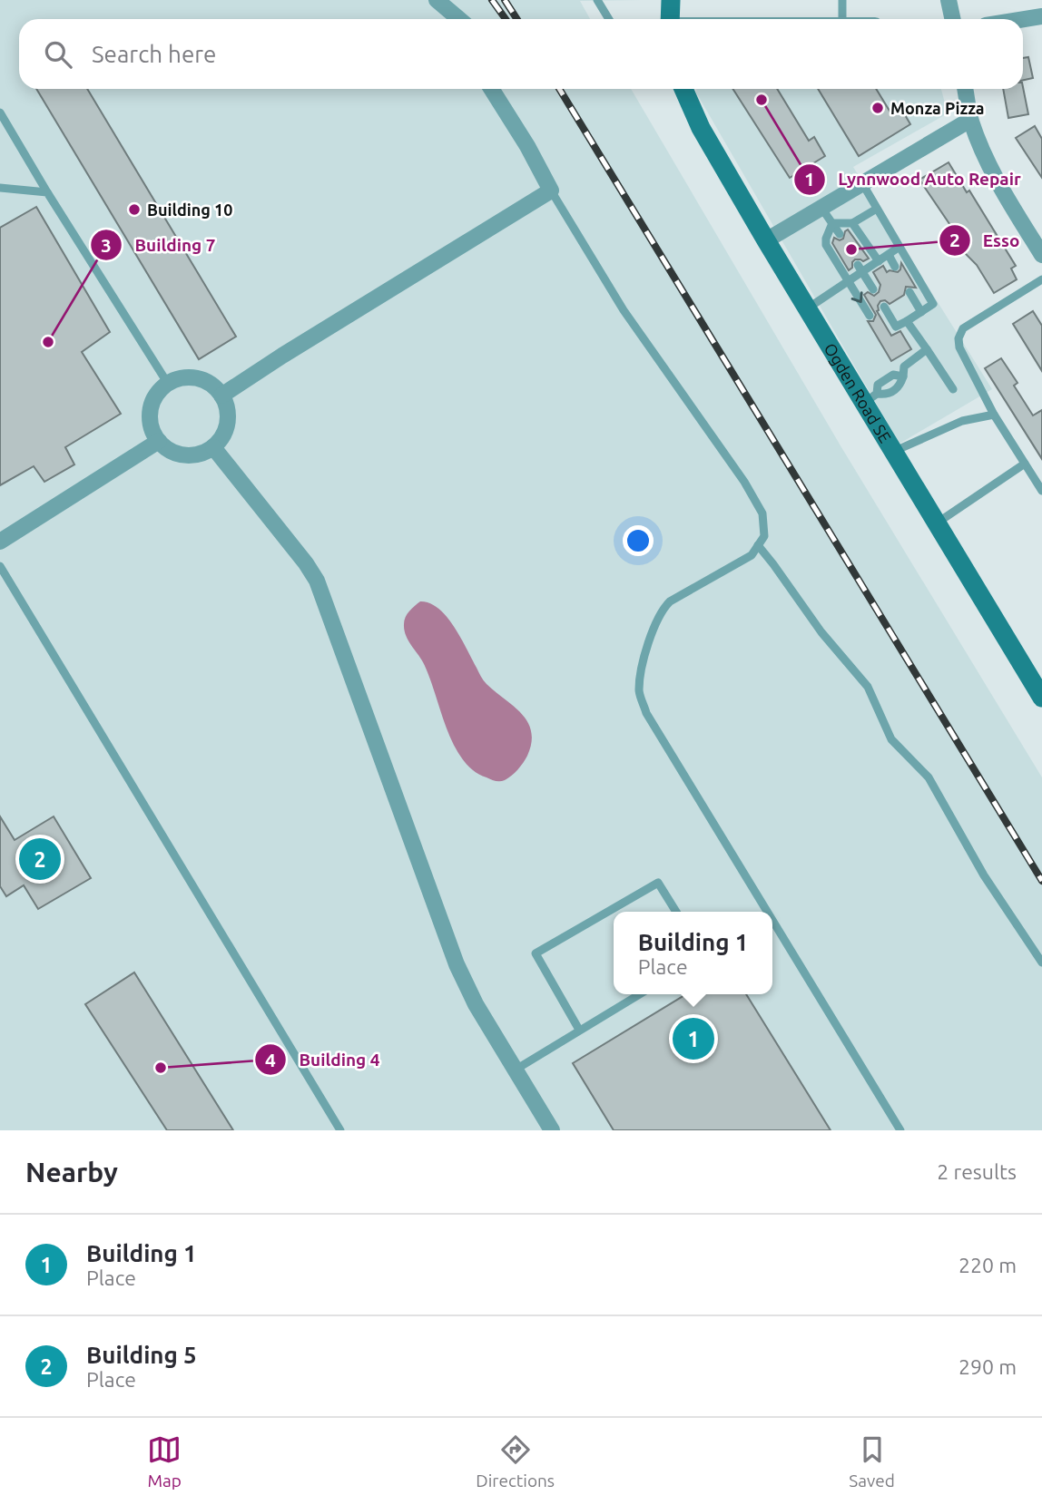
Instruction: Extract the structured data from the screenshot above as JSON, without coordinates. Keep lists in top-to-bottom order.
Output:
{
  "streets": {
    "street": ["Ogden Road SE"]
  },
  "places": [
    "Lynnwood Auto Repair",
    "Monza Pizza",
    "Building 10",
    "Esso",
    "Building 7",
    "Building 4"
  ],
  "page": {
    "search": "Search here",
    "pins": ["2", "1"],
    "popup": ["Building 1", "Place"],
    "heading": ["Nearby", "2 results"],
    "list": [
      {
        "mark": "1",
        "name": "Building 1",
        "note": "Place",
        "value": "220 m"
      },
      {
        "mark": "2",
        "name": "Building 5",
        "note": "Place",
        "value": "290 m"
      }
    ],
    "nav": ["Map", "Directions", "Saved"]
  }
}
